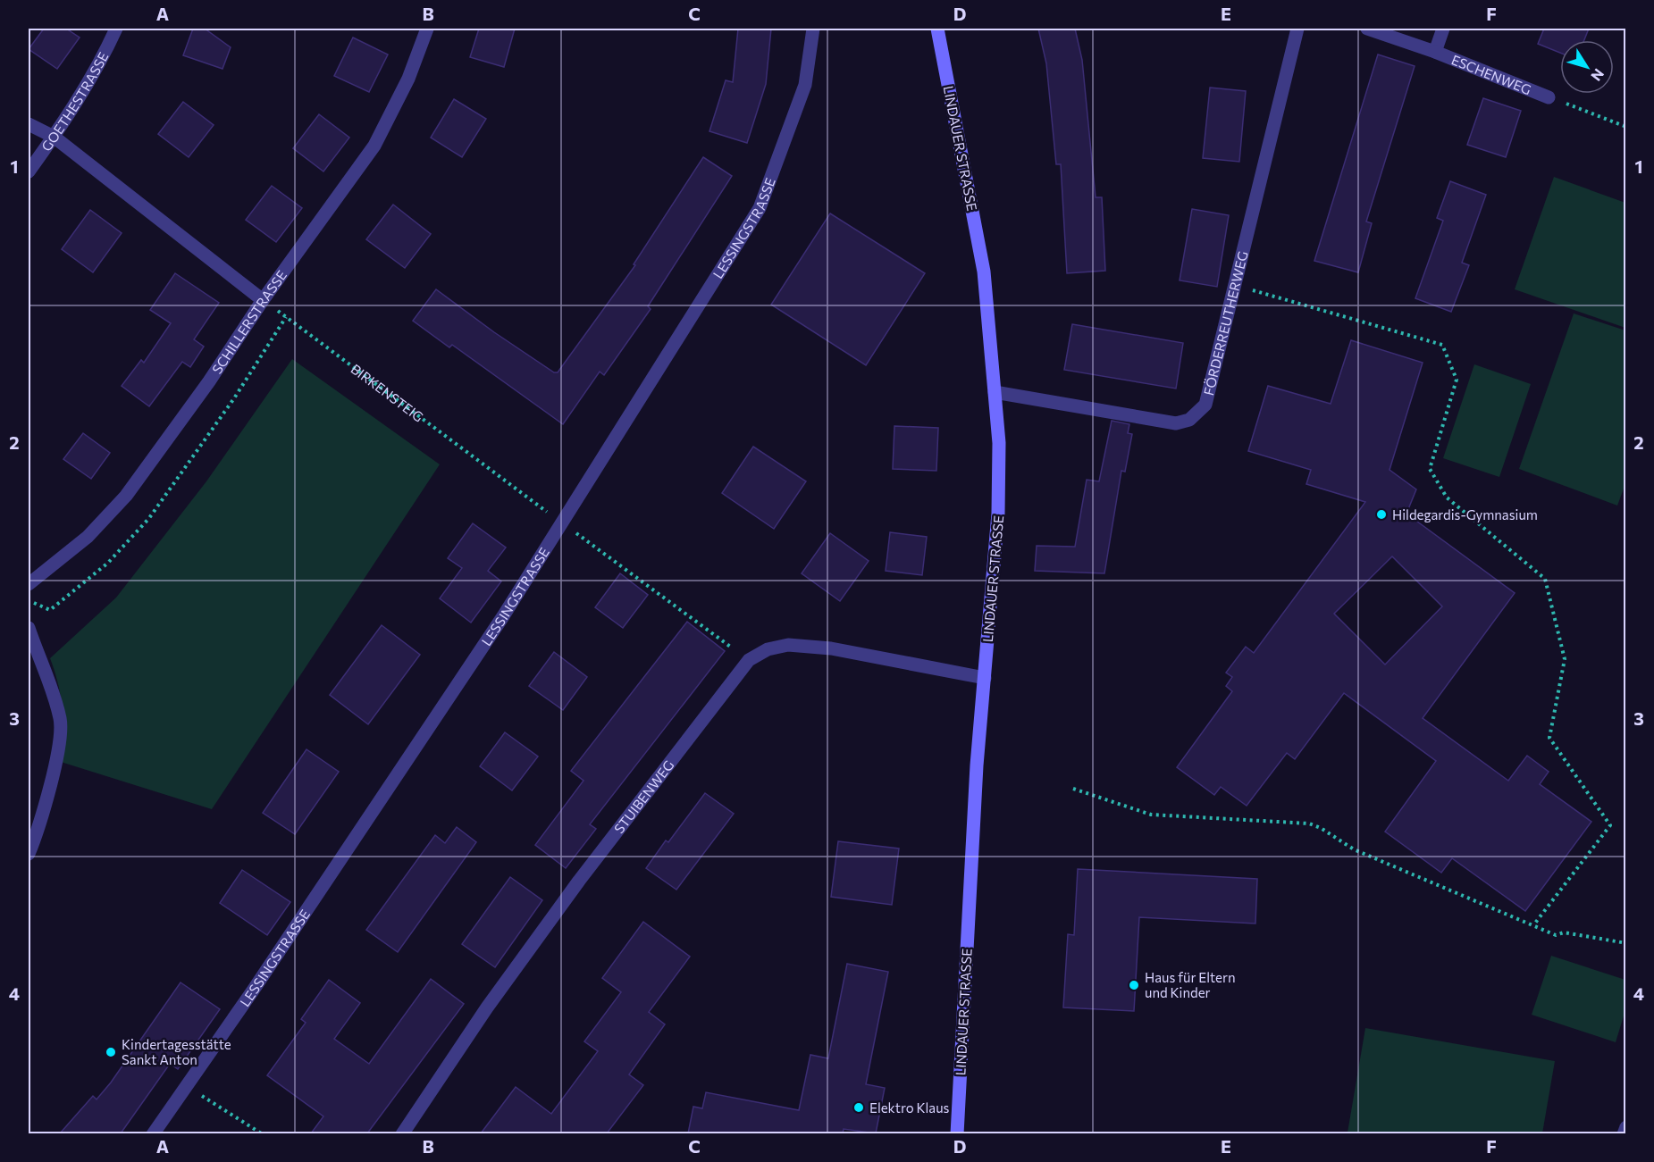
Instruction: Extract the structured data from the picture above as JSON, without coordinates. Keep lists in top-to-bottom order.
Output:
{
  "streets": {
    "street": [
      "ESCHENWEG",
      "GOETHESTRASSE",
      "LINDAUER STRASSE",
      "LESSINGSTRASSE",
      "SCHILLERSTRASSE",
      "FÖRDERREUTHERWEG",
      "STUIBENWEG"
    ],
    "path": ["BIRKENSTEIG"]
  },
  "crossings": [
    ["LINDAUER STRASSE", "FÖRDERREUTHERWEG"],
    ["LINDAUER STRASSE", "STUIBENWEG"],
    ["LESSINGSTRASSE", "BIRKENSTEIG"],
    ["SCHILLERSTRASSE", "BIRKENSTEIG"],
    ["BIRKENSTEIG", "STUIBENWEG"]
  ],
  "places": [
    "Hildegardis-Gymnasium",
    "Haus für Eltern und Kinder",
    "Kindertagesstätte Sankt Anton",
    "Elektro Klaus"
  ],
  "north": "bottom right",
  "grid": {
    "columns": [
      "A",
      "B",
      "C",
      "D",
      "E",
      "F"
    ],
    "rows": [
      "1",
      "2",
      "3",
      "4"
    ]
  }
}
